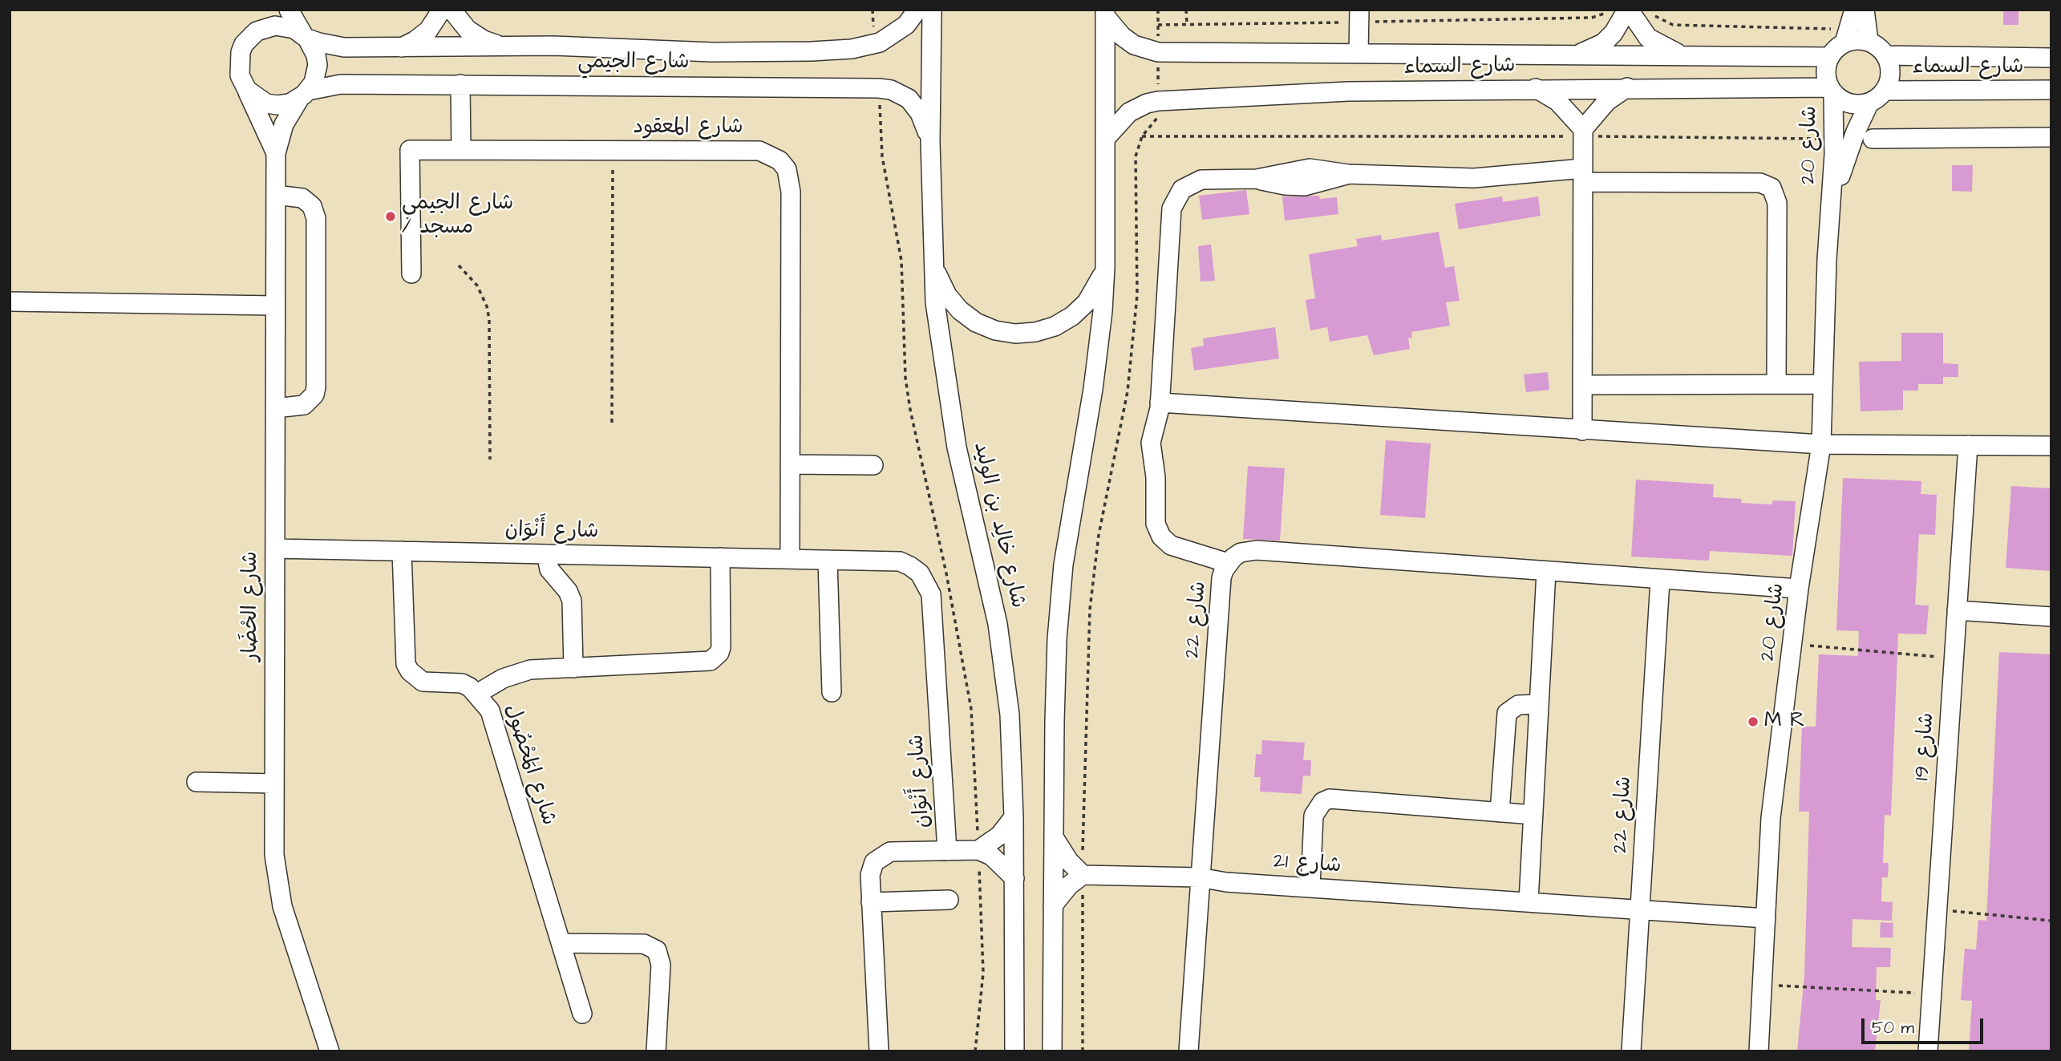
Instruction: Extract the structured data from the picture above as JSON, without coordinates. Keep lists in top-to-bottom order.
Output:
{
  "streets": {
    "street": [
      "شارع الجيمي",
      "شارع السماء",
      "شارع المعقود",
      "شارع 20",
      "شارع خالِد بن الوليد",
      "شارع أَنْوَان",
      "شارع الحْضَار",
      "شارع 22",
      "شارع 19",
      "شارع المَحْصُول",
      "شارع 21"
    ]
  },
  "crossings": [
    ["شارع الجيمي", "شارع خالِد بن الوليد"],
    ["شارع الجيمي", "شارع الحْضَار"],
    ["شارع السماء", "شارع 20"],
    ["شارع السماء", "شارع خالِد بن الوليد"],
    ["شارع المعقود", "شارع أَنْوَان"],
    ["شارع 20", "شارع 22"],
    ["شارع 20", "شارع 21"],
    ["شارع أَنْوَان", "شارع الحْضَار"],
    ["شارع أَنْوَان", "شارع المَحْصُول"],
    ["شارع 22", "شارع 21"]
  ],
  "places": ["شارع الجيمي / مسجد", "M R"],
  "scale_bar": "50 m"
}
